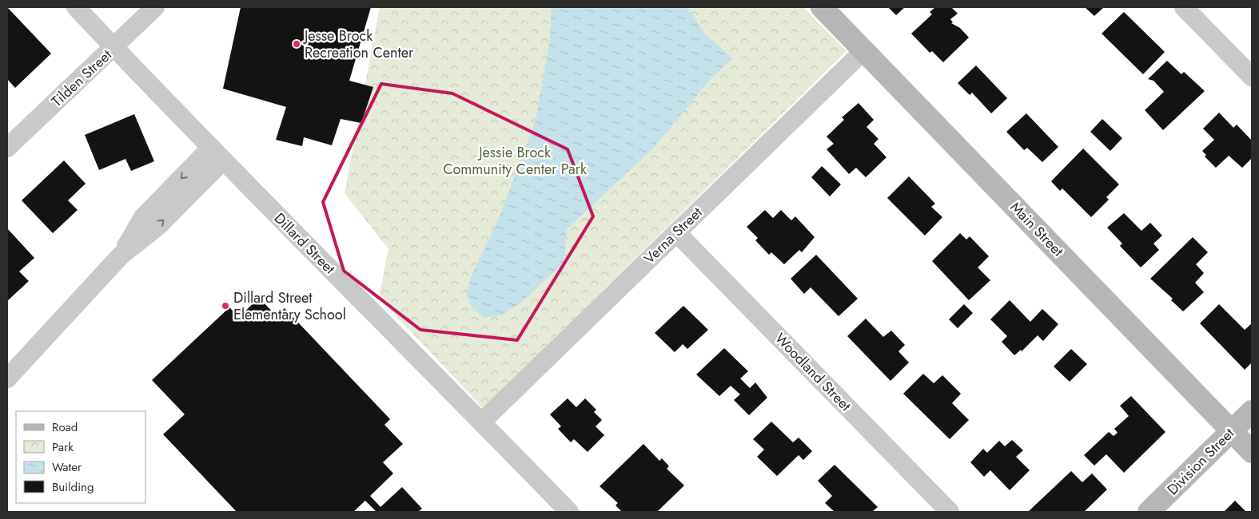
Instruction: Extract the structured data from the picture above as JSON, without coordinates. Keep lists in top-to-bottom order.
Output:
{
  "streets": {
    "street": [
      "Tilden Street",
      "Main Street",
      "Verna Street",
      "Dillard Street",
      "Woodland Street",
      "Division Street"
    ]
  },
  "crossings": [
    ["Tilden Street", "Dillard Street"],
    ["Main Street", "Verna Street"],
    ["Main Street", "Division Street"],
    ["Verna Street", "Dillard Street"],
    ["Verna Street", "Woodland Street"]
  ],
  "parks": ["Jessie Brock Community Center Park"],
  "places": ["Jesse Brock Recreation Center", "Dillard Street Elementary School"],
  "legend": [
    "Road",
    "Park",
    "Water",
    "Building"
  ]
}
